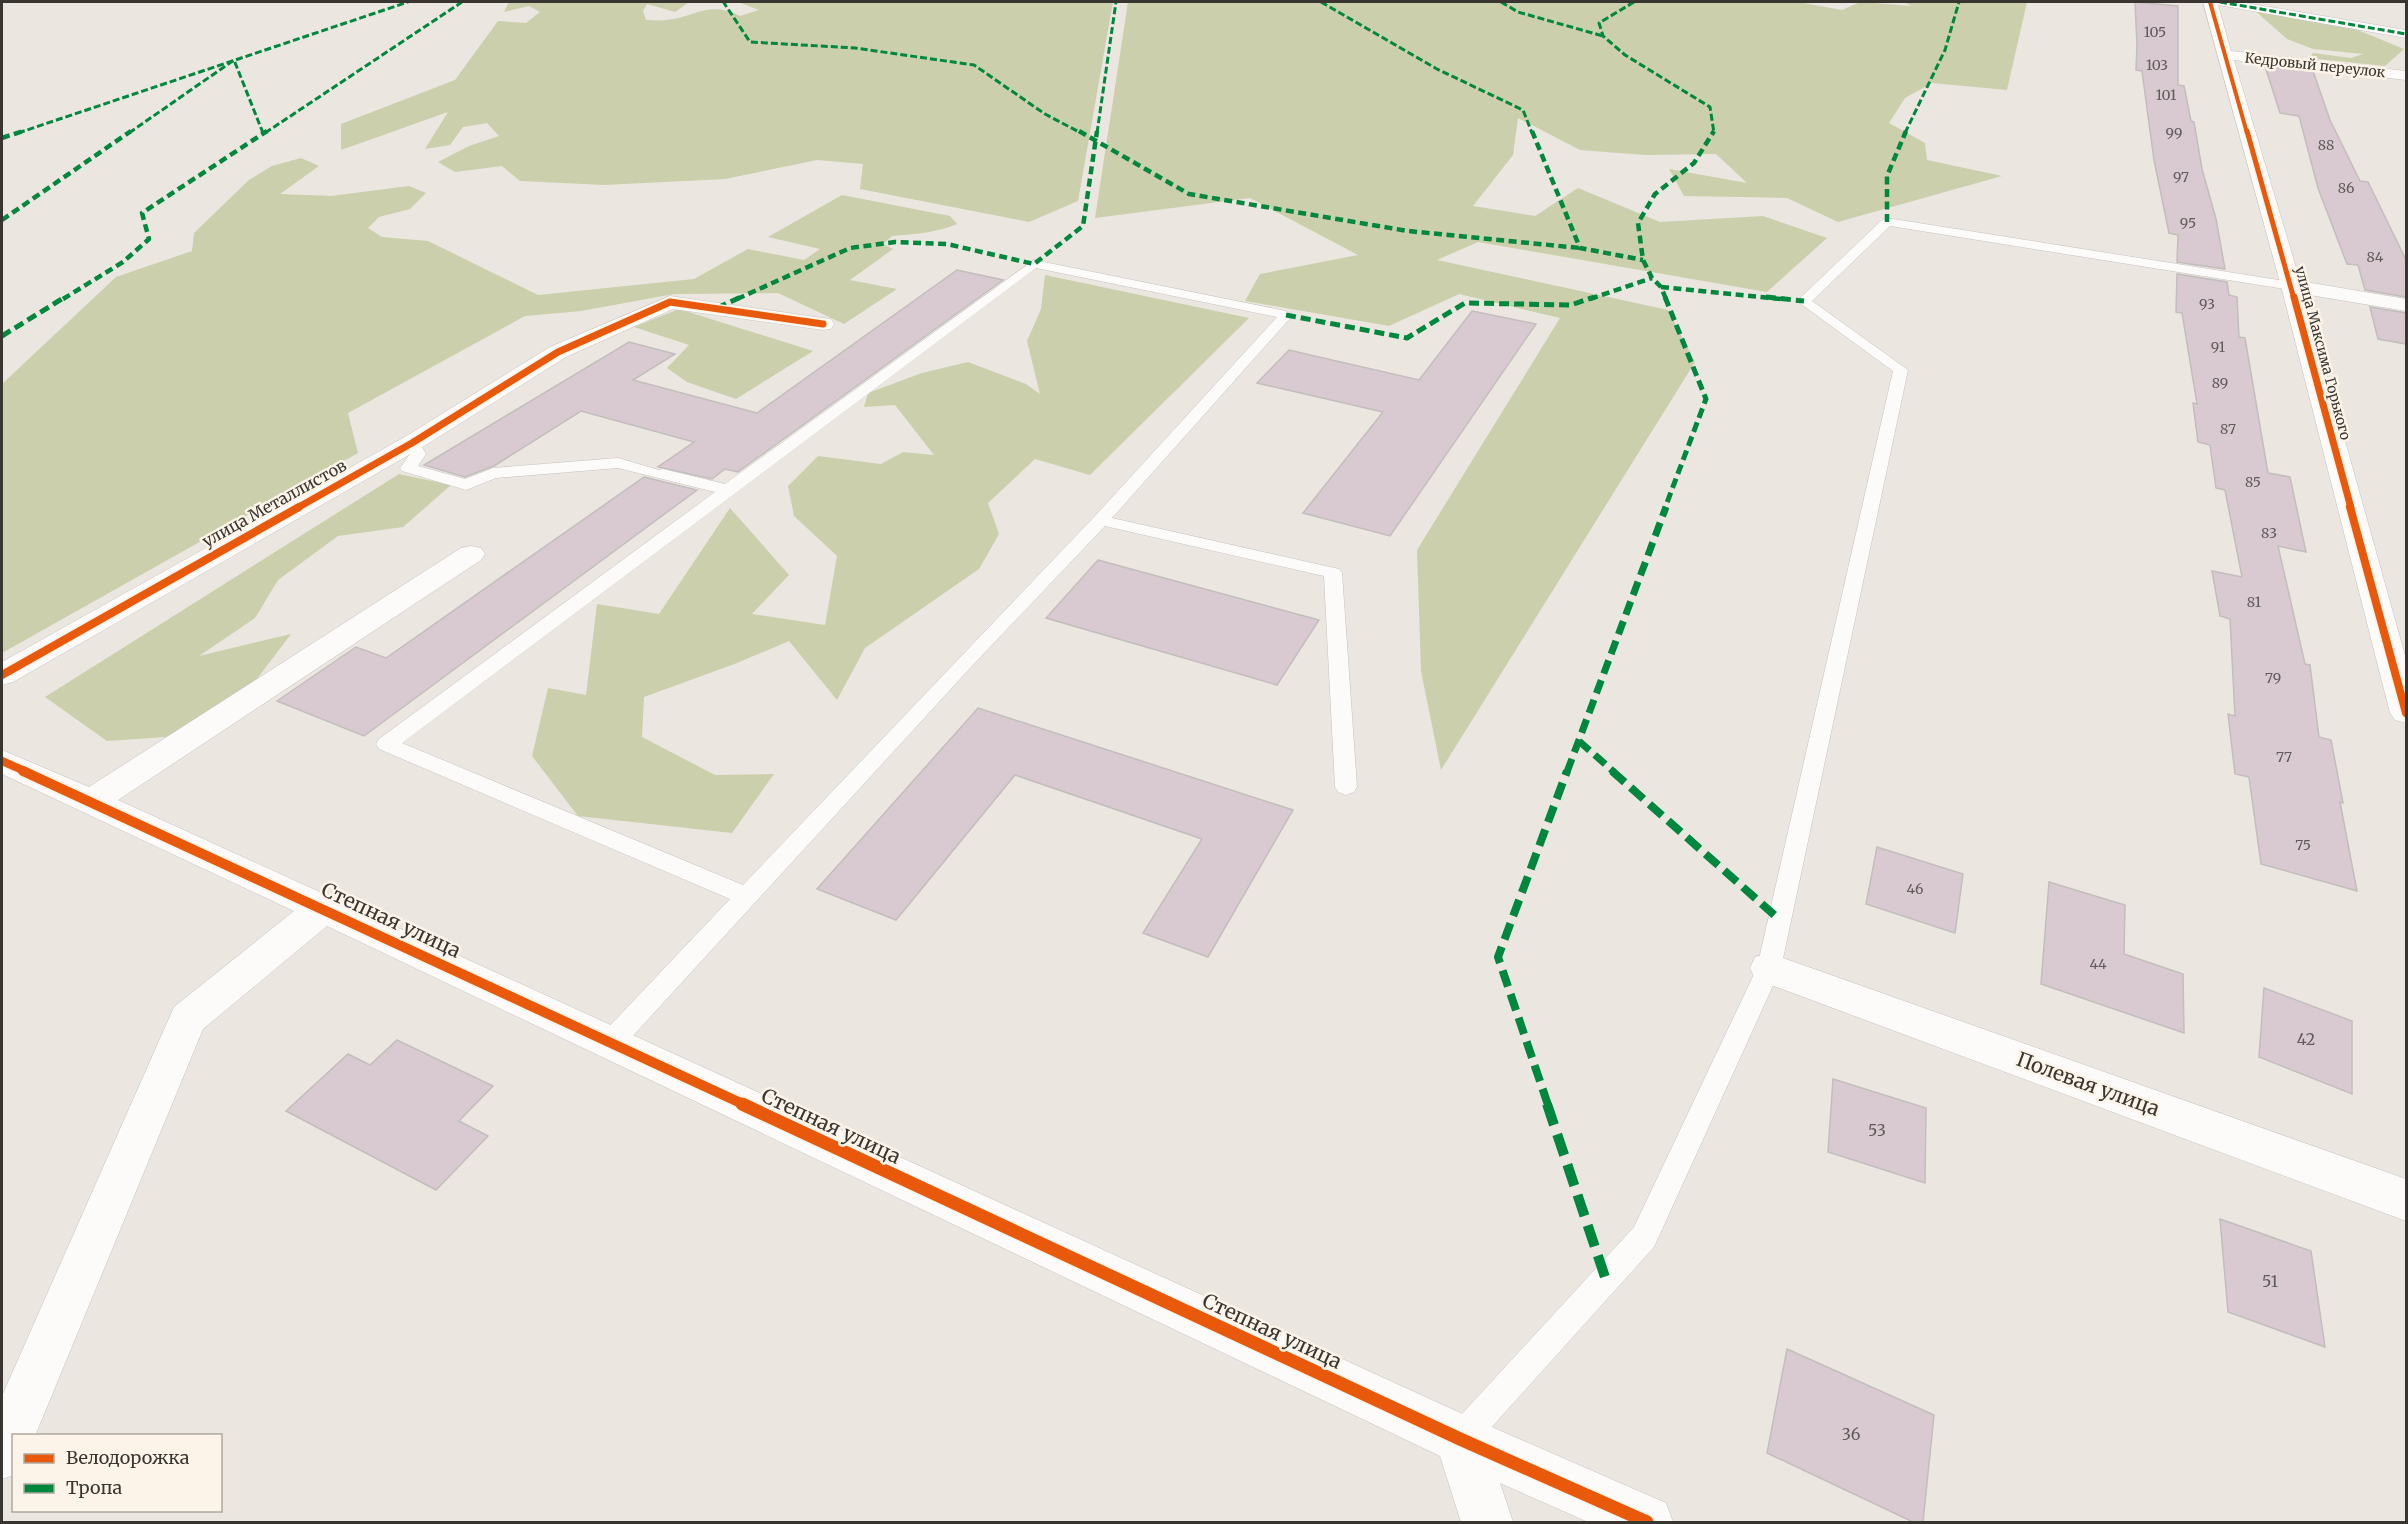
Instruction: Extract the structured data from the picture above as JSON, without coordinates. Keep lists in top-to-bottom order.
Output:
{
  "streets": {
    "street": [
      "Кедровый переулок",
      "улица Максима Горького",
      "улица Металлистов",
      "Степная улица",
      "Полевая улица"
    ]
  },
  "crossings": [
    ["Кедровый переулок", "улица Максима Горького"]
  ],
  "house_numbers": [
    "105",
    "103",
    "101",
    "99",
    "88",
    "97",
    "86",
    "95",
    "84",
    "93",
    "91",
    "89",
    "87",
    "85",
    "83",
    "81",
    "79",
    "77",
    "75",
    "46",
    "44",
    "42",
    "53",
    "51",
    "36"
  ],
  "legend": ["Велодорожка", "Тропа"]
}
